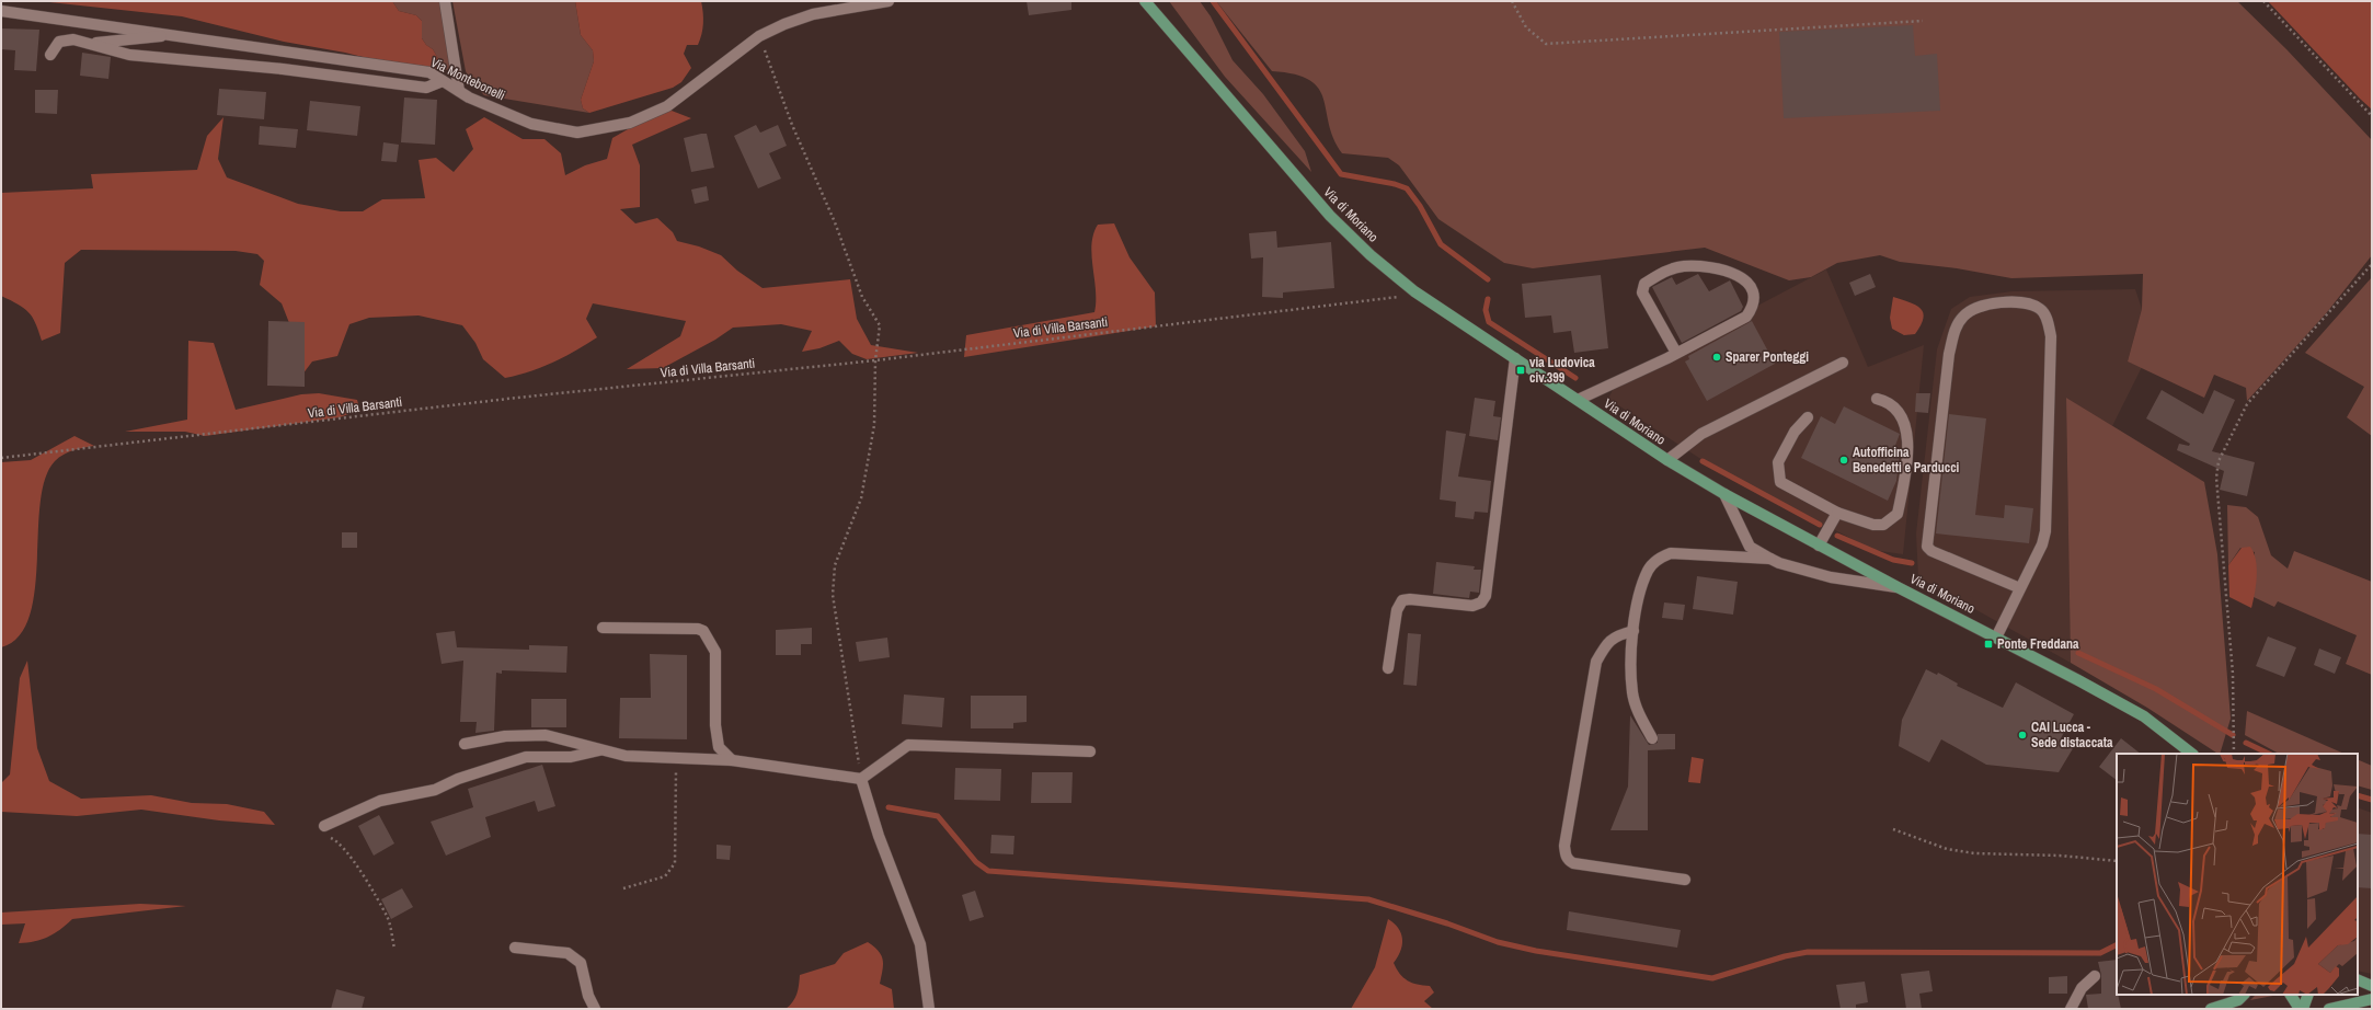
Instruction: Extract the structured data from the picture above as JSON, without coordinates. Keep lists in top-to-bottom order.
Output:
{
  "streets": {
    "main road": ["Via di Moriano"],
    "street": ["Via Montebonelli"],
    "path": ["Via di Villa Barsanti"]
  },
  "crossings": [
    ["Via di Moriano", "Via di Villa Barsanti"]
  ],
  "places": {
    "other": ["Sparer Ponteggi", "Autofficina Benedetti e Parducci", "CAI Lucca - Sede distaccata"],
    "transit": ["via Ludovica civ.399", "Ponte Freddana"]
  }
}
